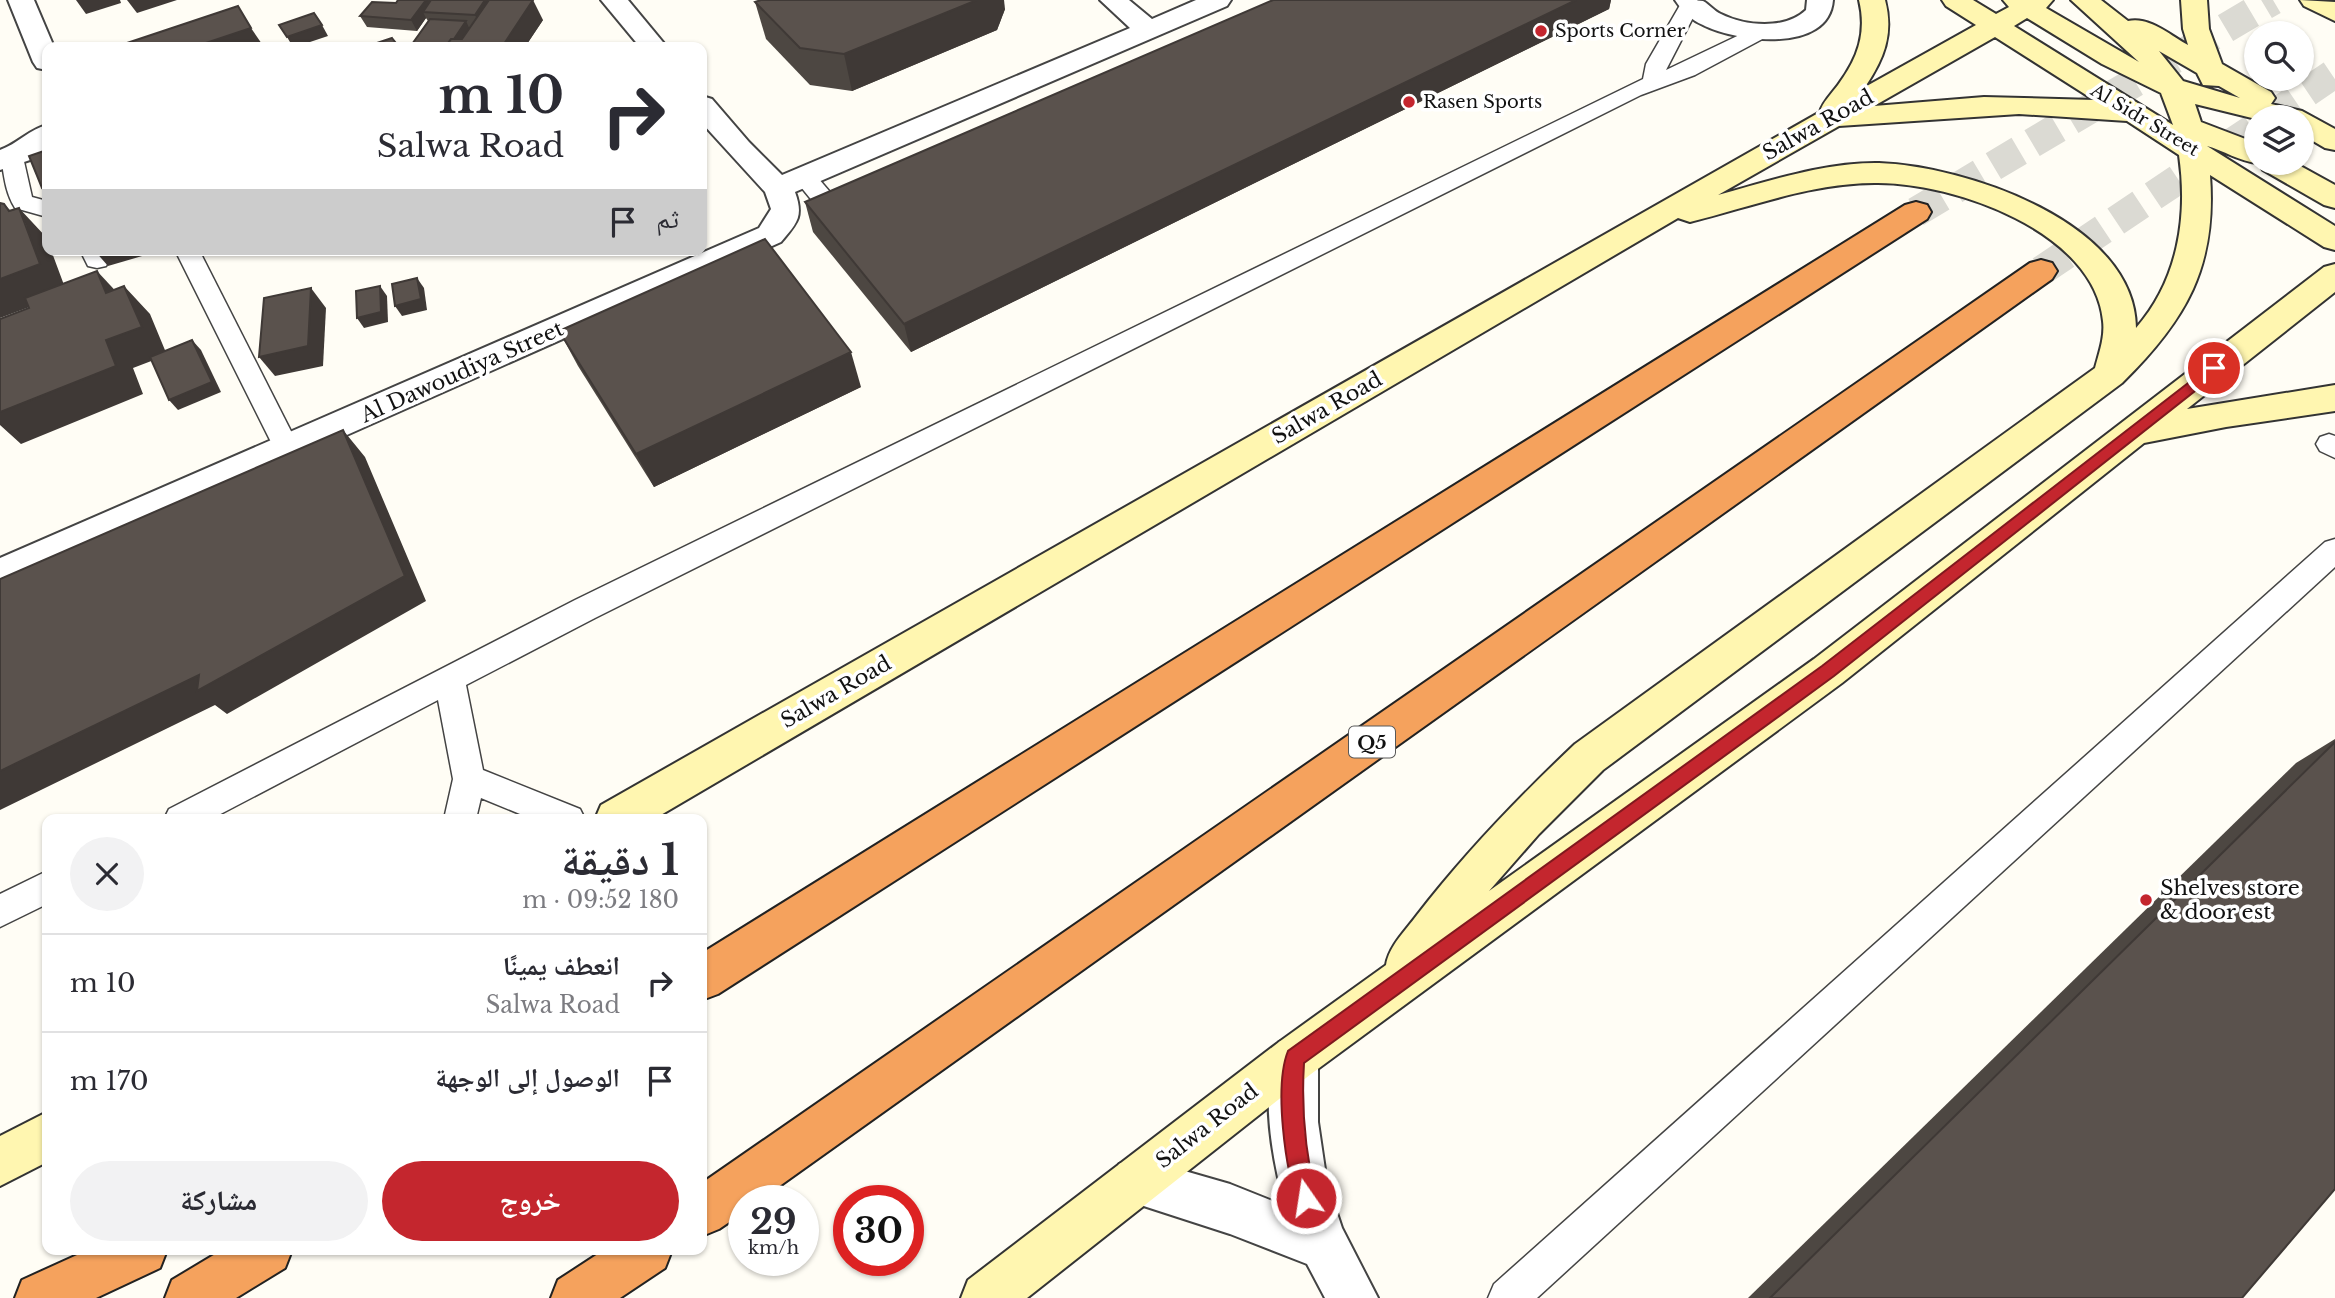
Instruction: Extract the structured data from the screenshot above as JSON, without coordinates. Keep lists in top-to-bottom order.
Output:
{
  "streets": {
    "highway": ["Q5"],
    "main road": ["Al Sidr Street", "Salwa Road"],
    "street": ["Al Dawoudiya Street"]
  },
  "crossings": [
    ["Al Sidr Street", "Salwa Road"]
  ],
  "places": ["Sports Corner", "Rasen Sports", "Shelves store & door est"],
  "page": {
    "turn": ["10 m", "Salwa Road"],
    "then": "ثم",
    "heading": ["1 دقيقة", "180 m · 09:52"],
    "list": [
      {
        "name": "انعطف يمينًا",
        "note": "Salwa Road",
        "value": "10 m"
      },
      {
        "name": "الوصول إلى الوجهة",
        "value": "170 m"
      }
    ],
    "buttons": ["خروج", "مشاركة"],
    "speed": "29 km/h",
    "limit": "30"
  }
}
